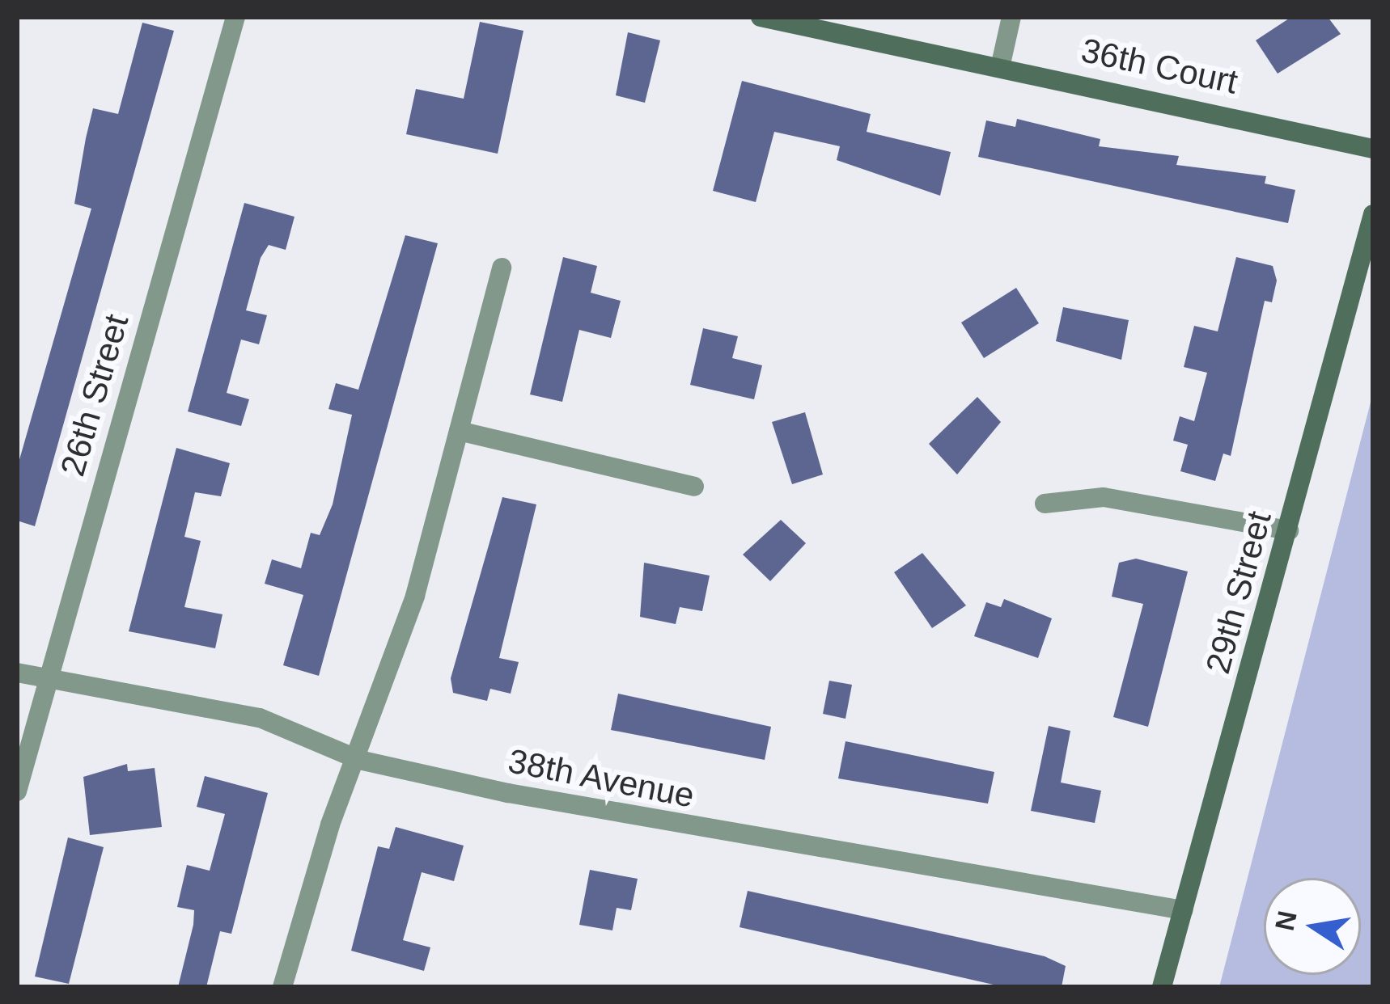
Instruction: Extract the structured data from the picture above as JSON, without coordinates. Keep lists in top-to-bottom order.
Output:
{
  "streets": {
    "street": [
      "36th Court",
      "26th Street",
      "29th Street",
      "38th Avenue"
    ]
  },
  "crossings": [
    ["26th Street", "38th Avenue"],
    ["29th Street", "38th Avenue"]
  ],
  "north": "left"
}
